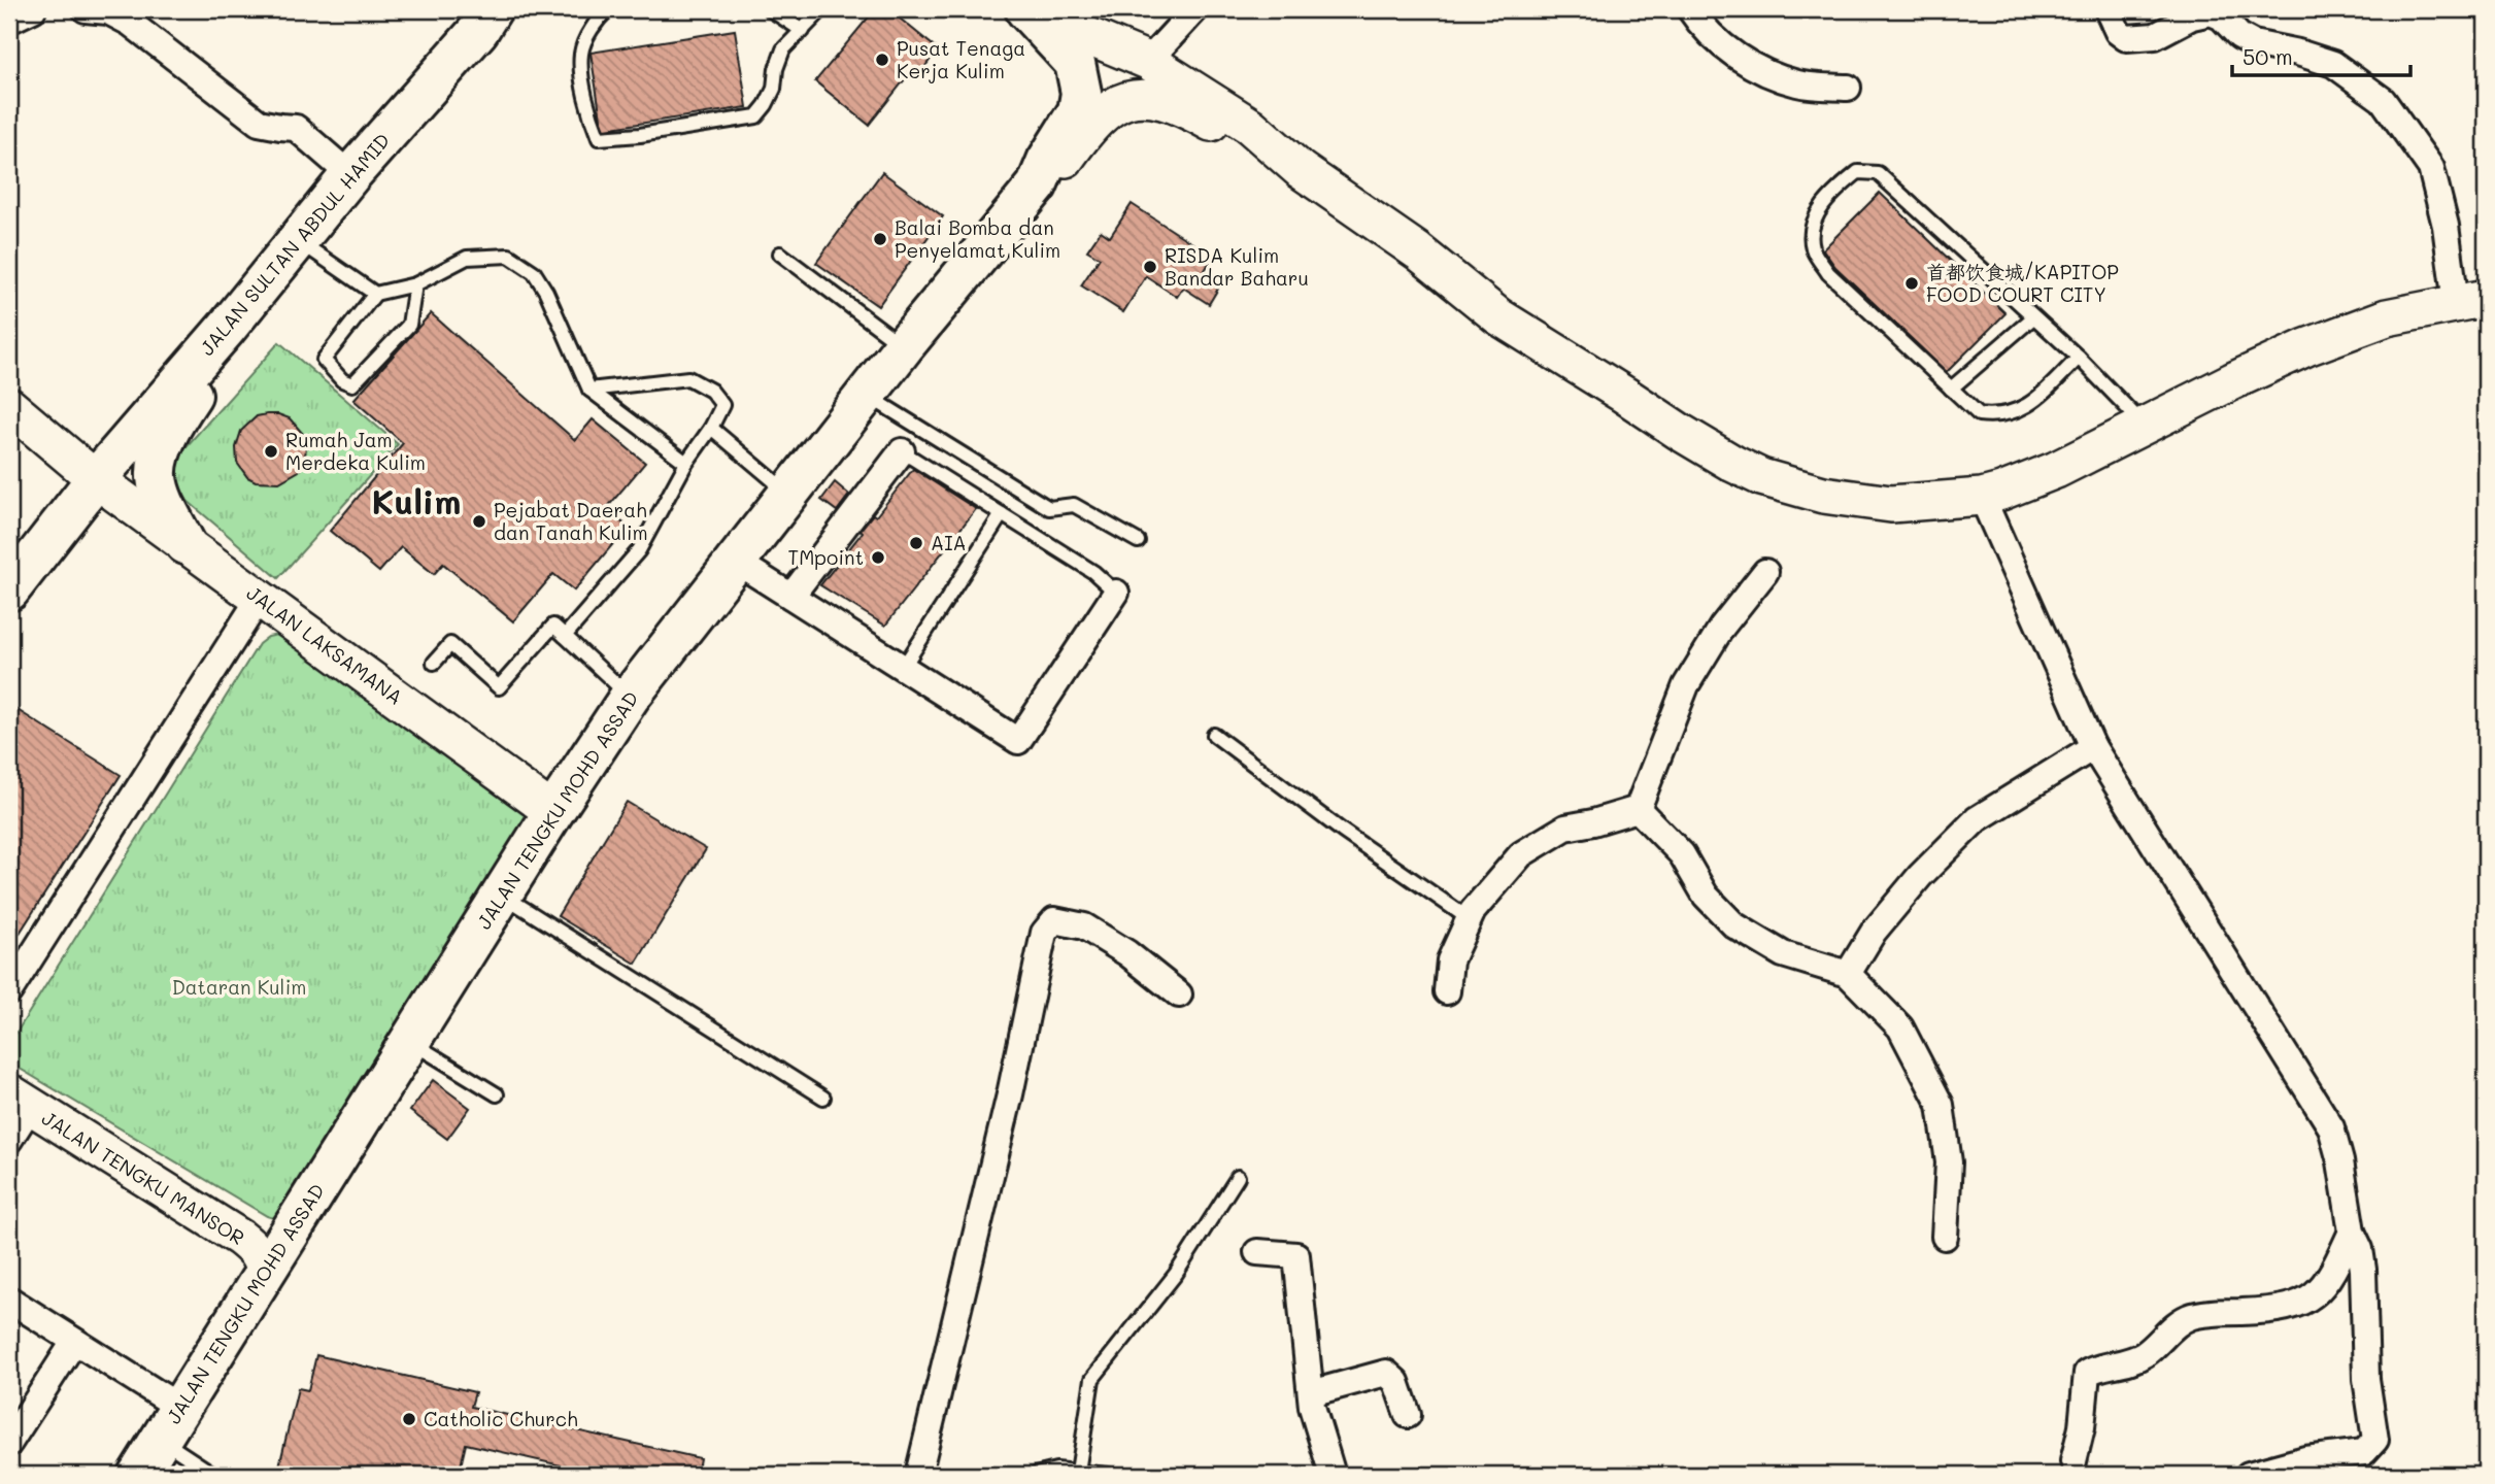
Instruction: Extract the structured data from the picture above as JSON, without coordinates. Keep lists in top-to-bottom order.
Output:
{
  "streets": {
    "main road": [
      "JALAN SULTAN ABDUL HAMID",
      "JALAN LAKSAMANA",
      "JALAN TENGKU MOHD ASSAD",
      "JALAN TENGKU MANSOR"
    ]
  },
  "crossings": [
    ["JALAN SULTAN ABDUL HAMID", "JALAN LAKSAMANA"],
    ["JALAN LAKSAMANA", "JALAN TENGKU MOHD ASSAD"],
    ["JALAN TENGKU MOHD ASSAD", "JALAN TENGKU MANSOR"]
  ],
  "districts": ["Kulim"],
  "parks": ["Dataran Kulim"],
  "places": [
    "Pusat Tenaga Kerja Kulim",
    "Balai Bomba dan Penyelamat Kulim",
    "RISDA Kulim Bandar Baharu",
    "首都饮食城/KAPITOP FOOD COURT CITY",
    "Rumah Jam Merdeka Kulim",
    "Pejabat Daerah dan Tanah Kulim",
    "AIA",
    "TMpoint",
    "Catholic Church"
  ],
  "scale_bar": "50 m"
}
